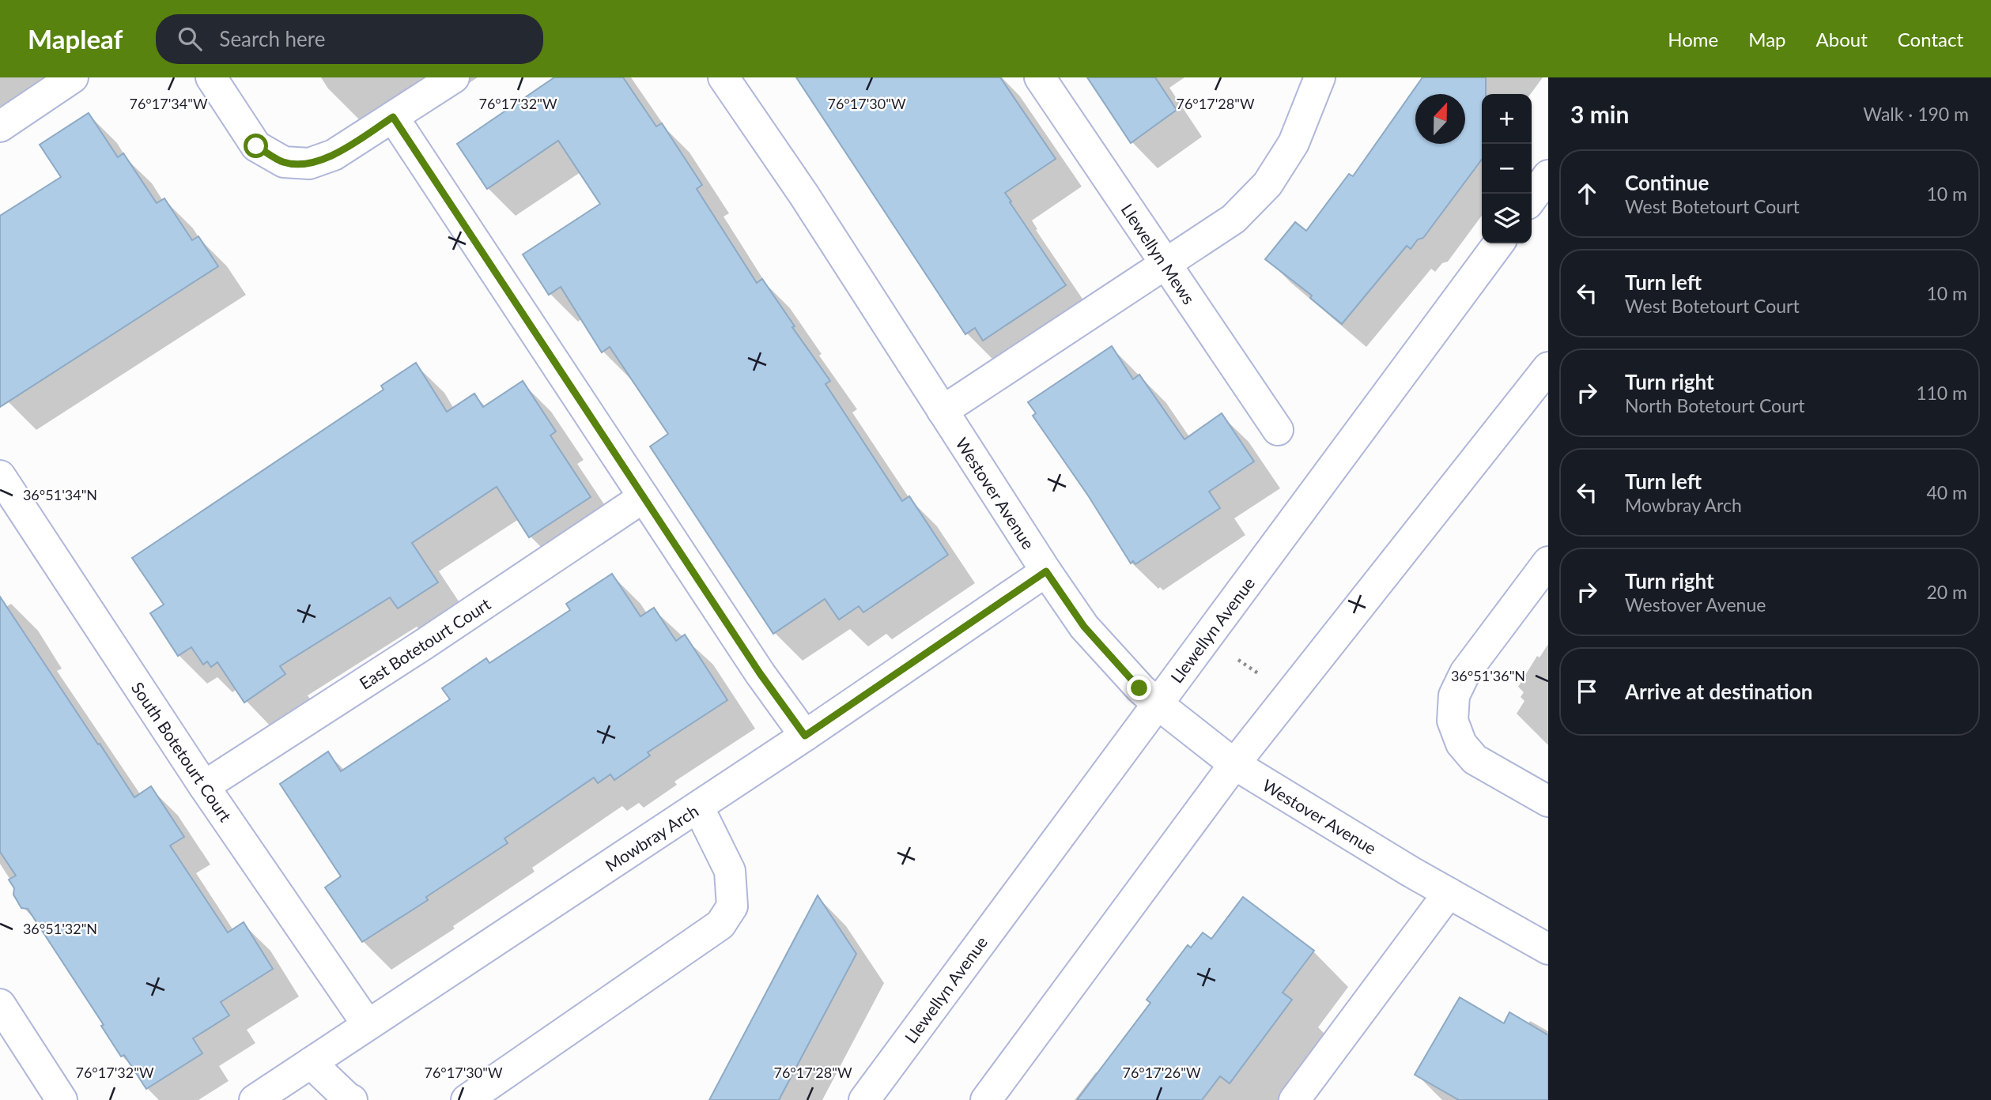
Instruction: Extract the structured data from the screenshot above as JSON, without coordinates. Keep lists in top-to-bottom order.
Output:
{
  "streets": {
    "street": [
      "Llewellyn Mews",
      "Westover Avenue",
      "Llewellyn Avenue",
      "East Botetourt Court",
      "South Botetourt Court",
      "Mowbray Arch"
    ]
  },
  "crossings": [
    ["Westover Avenue", "Llewellyn Avenue"],
    ["Westover Avenue", "Mowbray Arch"],
    ["East Botetourt Court", "South Botetourt Court"],
    ["South Botetourt Court", "Mowbray Arch"]
  ],
  "north": "top",
  "page": {
    "header": "Mapleaf",
    "search": "Search here",
    "nav": [
      "Home",
      "Map",
      "About",
      "Contact"
    ],
    "heading": ["3 min", "Walk · 190 m"],
    "map_buttons": ["+", "−"],
    "list": [
      ["Continue", "West Botetourt Court", "10 m"],
      ["Turn left", "West Botetourt Court", "10 m"],
      ["Turn right", "North Botetourt Court", "110 m"],
      ["Turn left", "Mowbray Arch", "40 m"],
      ["Turn right", "Westover Avenue", "20 m"],
      "Arrive at destination"
    ]
  },
  "coordinates": [
    "76°17'34\"W",
    "76°17'32\"W",
    "76°17'30\"W",
    "76°17'28\"W",
    "36°51'34\"N",
    "36°51'36\"N",
    "36°51'32\"N",
    "76°17'26\"W"
  ]
}
